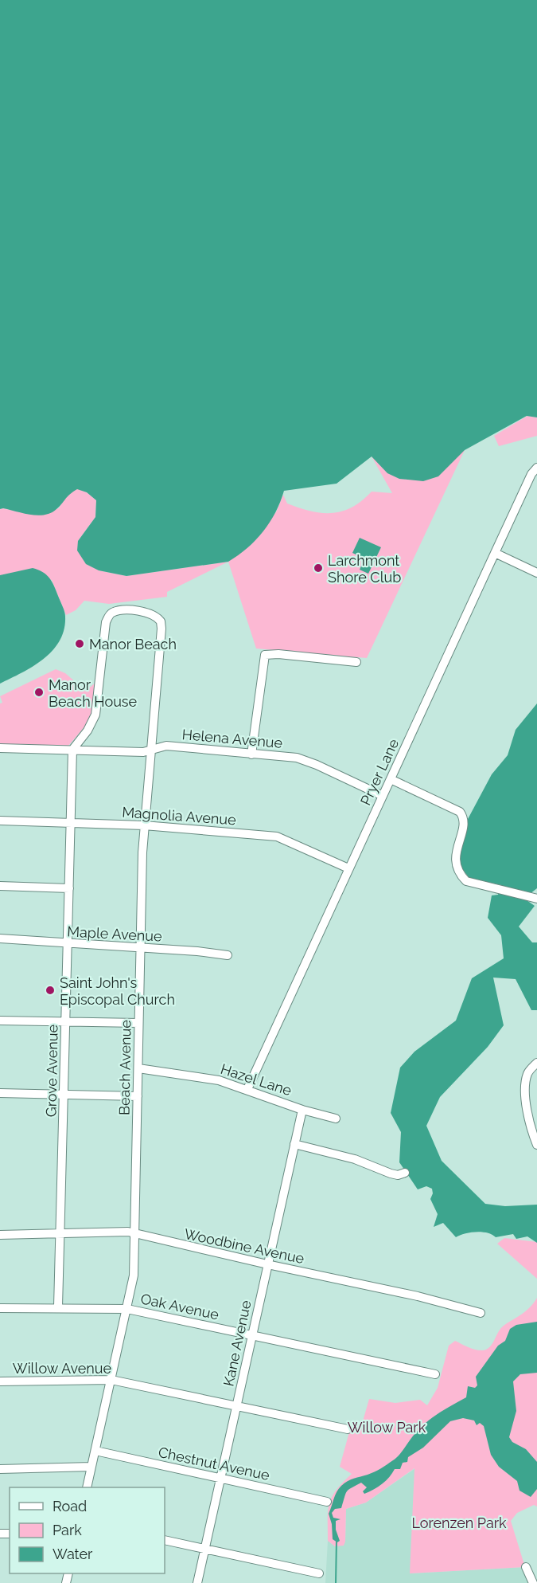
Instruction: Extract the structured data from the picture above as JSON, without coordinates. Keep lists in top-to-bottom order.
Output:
{
  "streets": {
    "street": [
      "Helena Avenue",
      "Pryer Lane",
      "Magnolia Avenue",
      "Maple Avenue",
      "Beach Avenue",
      "Grove Avenue",
      "Hazel Lane",
      "Woodbine Avenue",
      "Oak Avenue",
      "Kane Avenue",
      "Willow Avenue",
      "Chestnut Avenue"
    ]
  },
  "crossings": [
    ["Helena Avenue", "Pryer Lane"],
    ["Helena Avenue", "Beach Avenue"],
    ["Helena Avenue", "Grove Avenue"],
    ["Pryer Lane", "Magnolia Avenue"],
    ["Pryer Lane", "Hazel Lane"],
    ["Magnolia Avenue", "Beach Avenue"],
    ["Magnolia Avenue", "Grove Avenue"],
    ["Maple Avenue", "Beach Avenue"],
    ["Maple Avenue", "Grove Avenue"],
    ["Beach Avenue", "Grove Avenue"],
    ["Beach Avenue", "Hazel Lane"],
    ["Beach Avenue", "Woodbine Avenue"],
    ["Beach Avenue", "Oak Avenue"],
    ["Beach Avenue", "Willow Avenue"],
    ["Beach Avenue", "Chestnut Avenue"],
    ["Grove Avenue", "Woodbine Avenue"],
    ["Grove Avenue", "Oak Avenue"],
    ["Hazel Lane", "Kane Avenue"],
    ["Woodbine Avenue", "Kane Avenue"],
    ["Oak Avenue", "Kane Avenue"],
    ["Kane Avenue", "Willow Avenue"],
    ["Kane Avenue", "Chestnut Avenue"]
  ],
  "parks": ["Willow Park", "Lorenzen Park"],
  "places": [
    "Larchmont Shore Club",
    "Manor Beach",
    "Manor Beach House",
    "Saint John's Episcopal Church"
  ],
  "legend": ["Road", "Park", "Water"]
}
